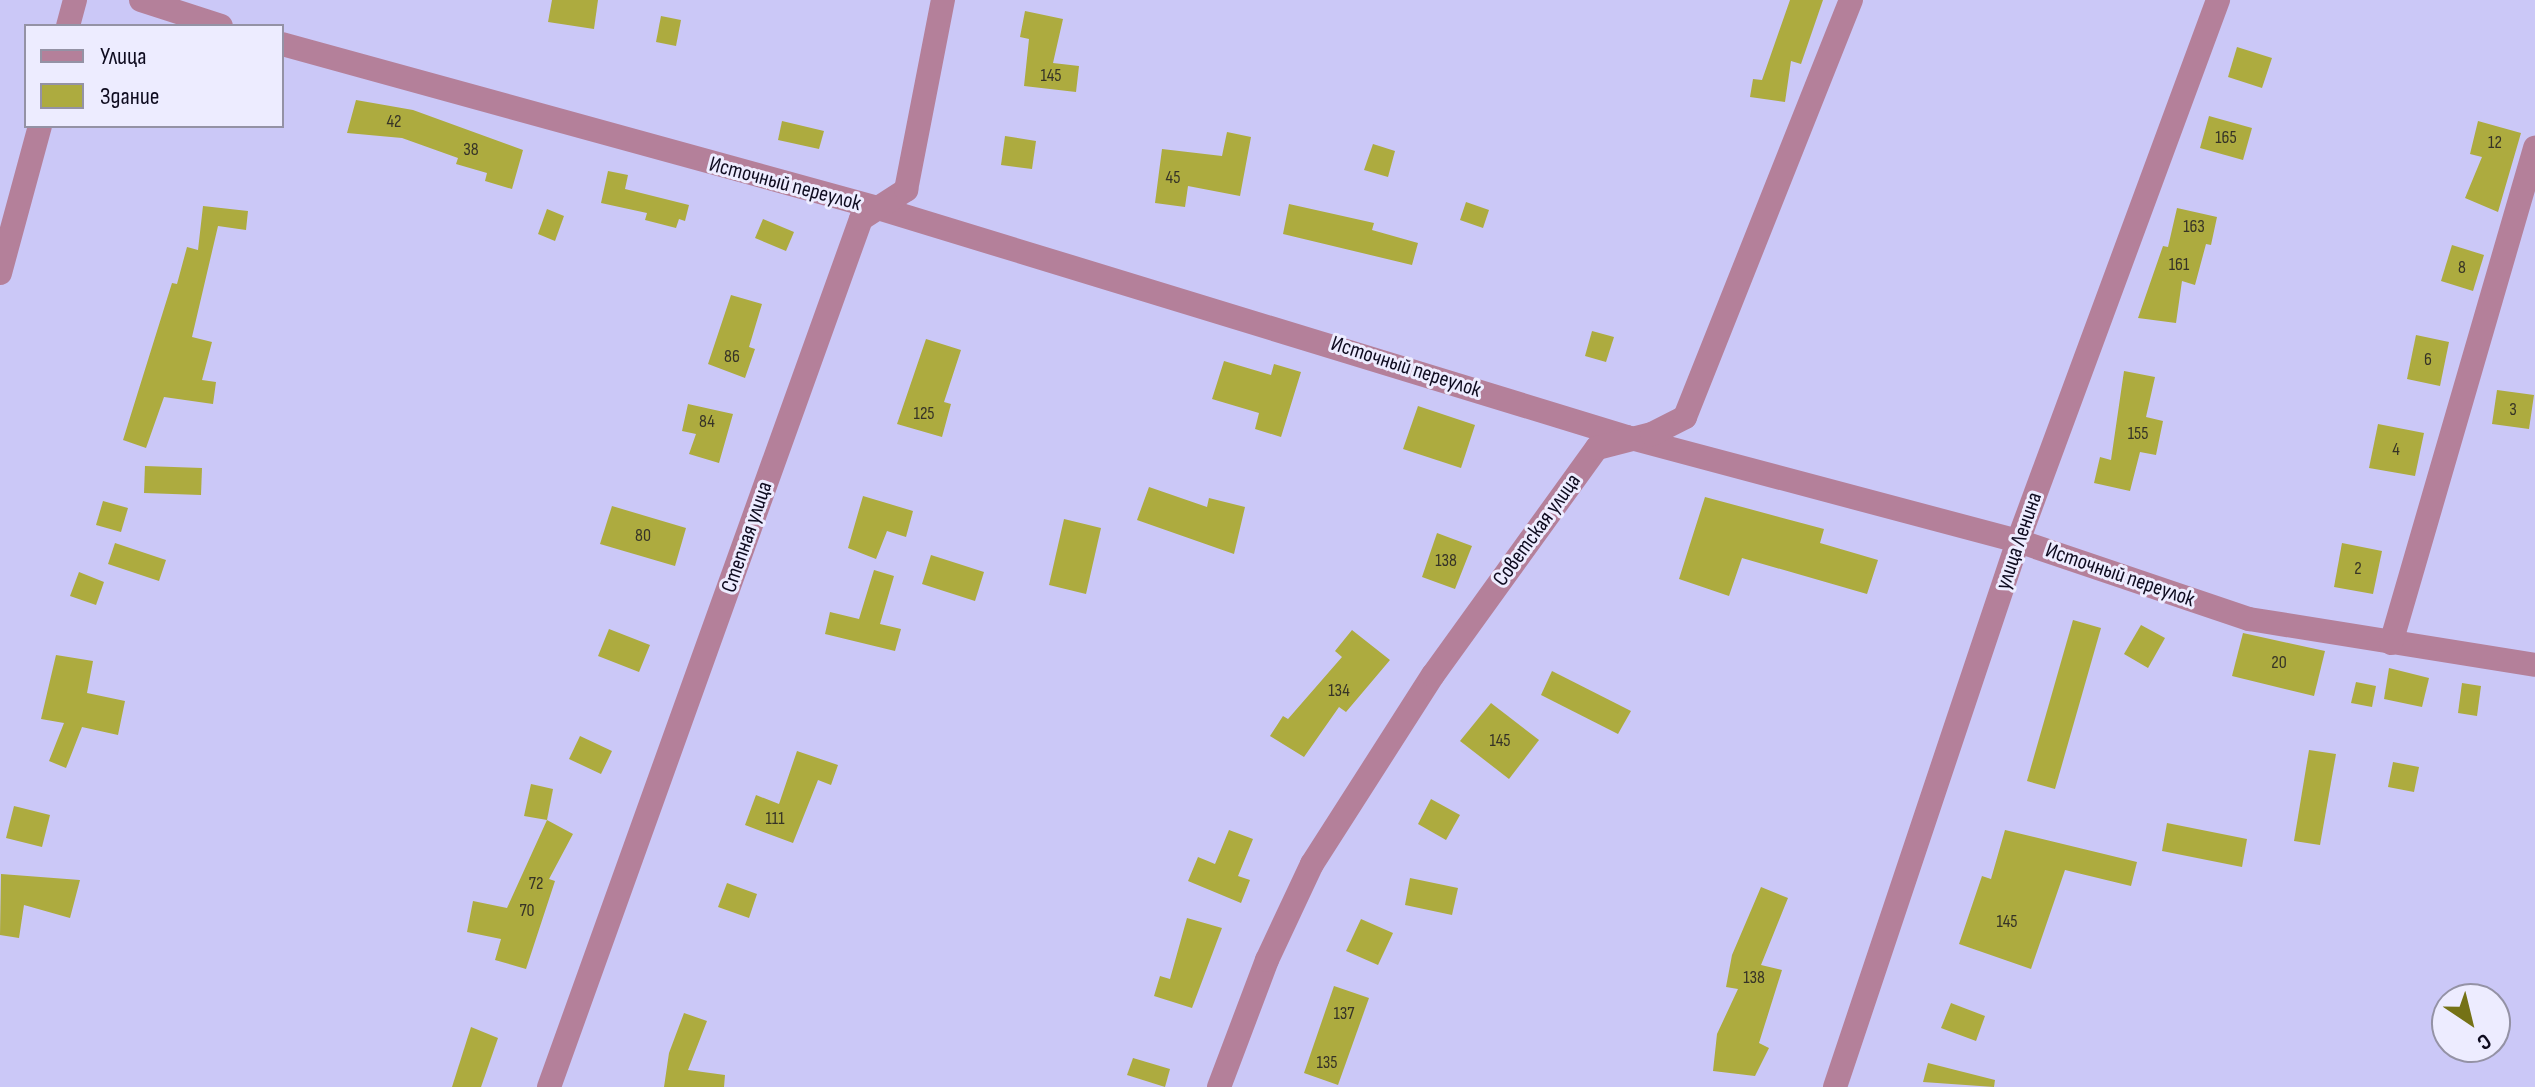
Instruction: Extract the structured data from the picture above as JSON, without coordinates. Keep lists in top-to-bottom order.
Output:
{
  "streets": {
    "street": [
      "Источный переулок",
      "Советская улица",
      "Степная улица",
      "улица Ленина"
    ]
  },
  "crossings": [
    ["Источный переулок", "Советская улица"],
    ["Источный переулок", "Степная улица"],
    ["Источный переулок", "улица Ленина"]
  ],
  "house_numbers": [
    "145",
    "42",
    "165",
    "12",
    "38",
    "45",
    "163",
    "161",
    "8",
    "86",
    "6",
    "3",
    "125",
    "84",
    "155",
    "4",
    "80",
    "138",
    "2",
    "20",
    "134",
    "145",
    "111",
    "72",
    "70",
    "145",
    "138",
    "137",
    "135"
  ],
  "legend": ["Улица", "Здание"],
  "north": "bottom right"
}
